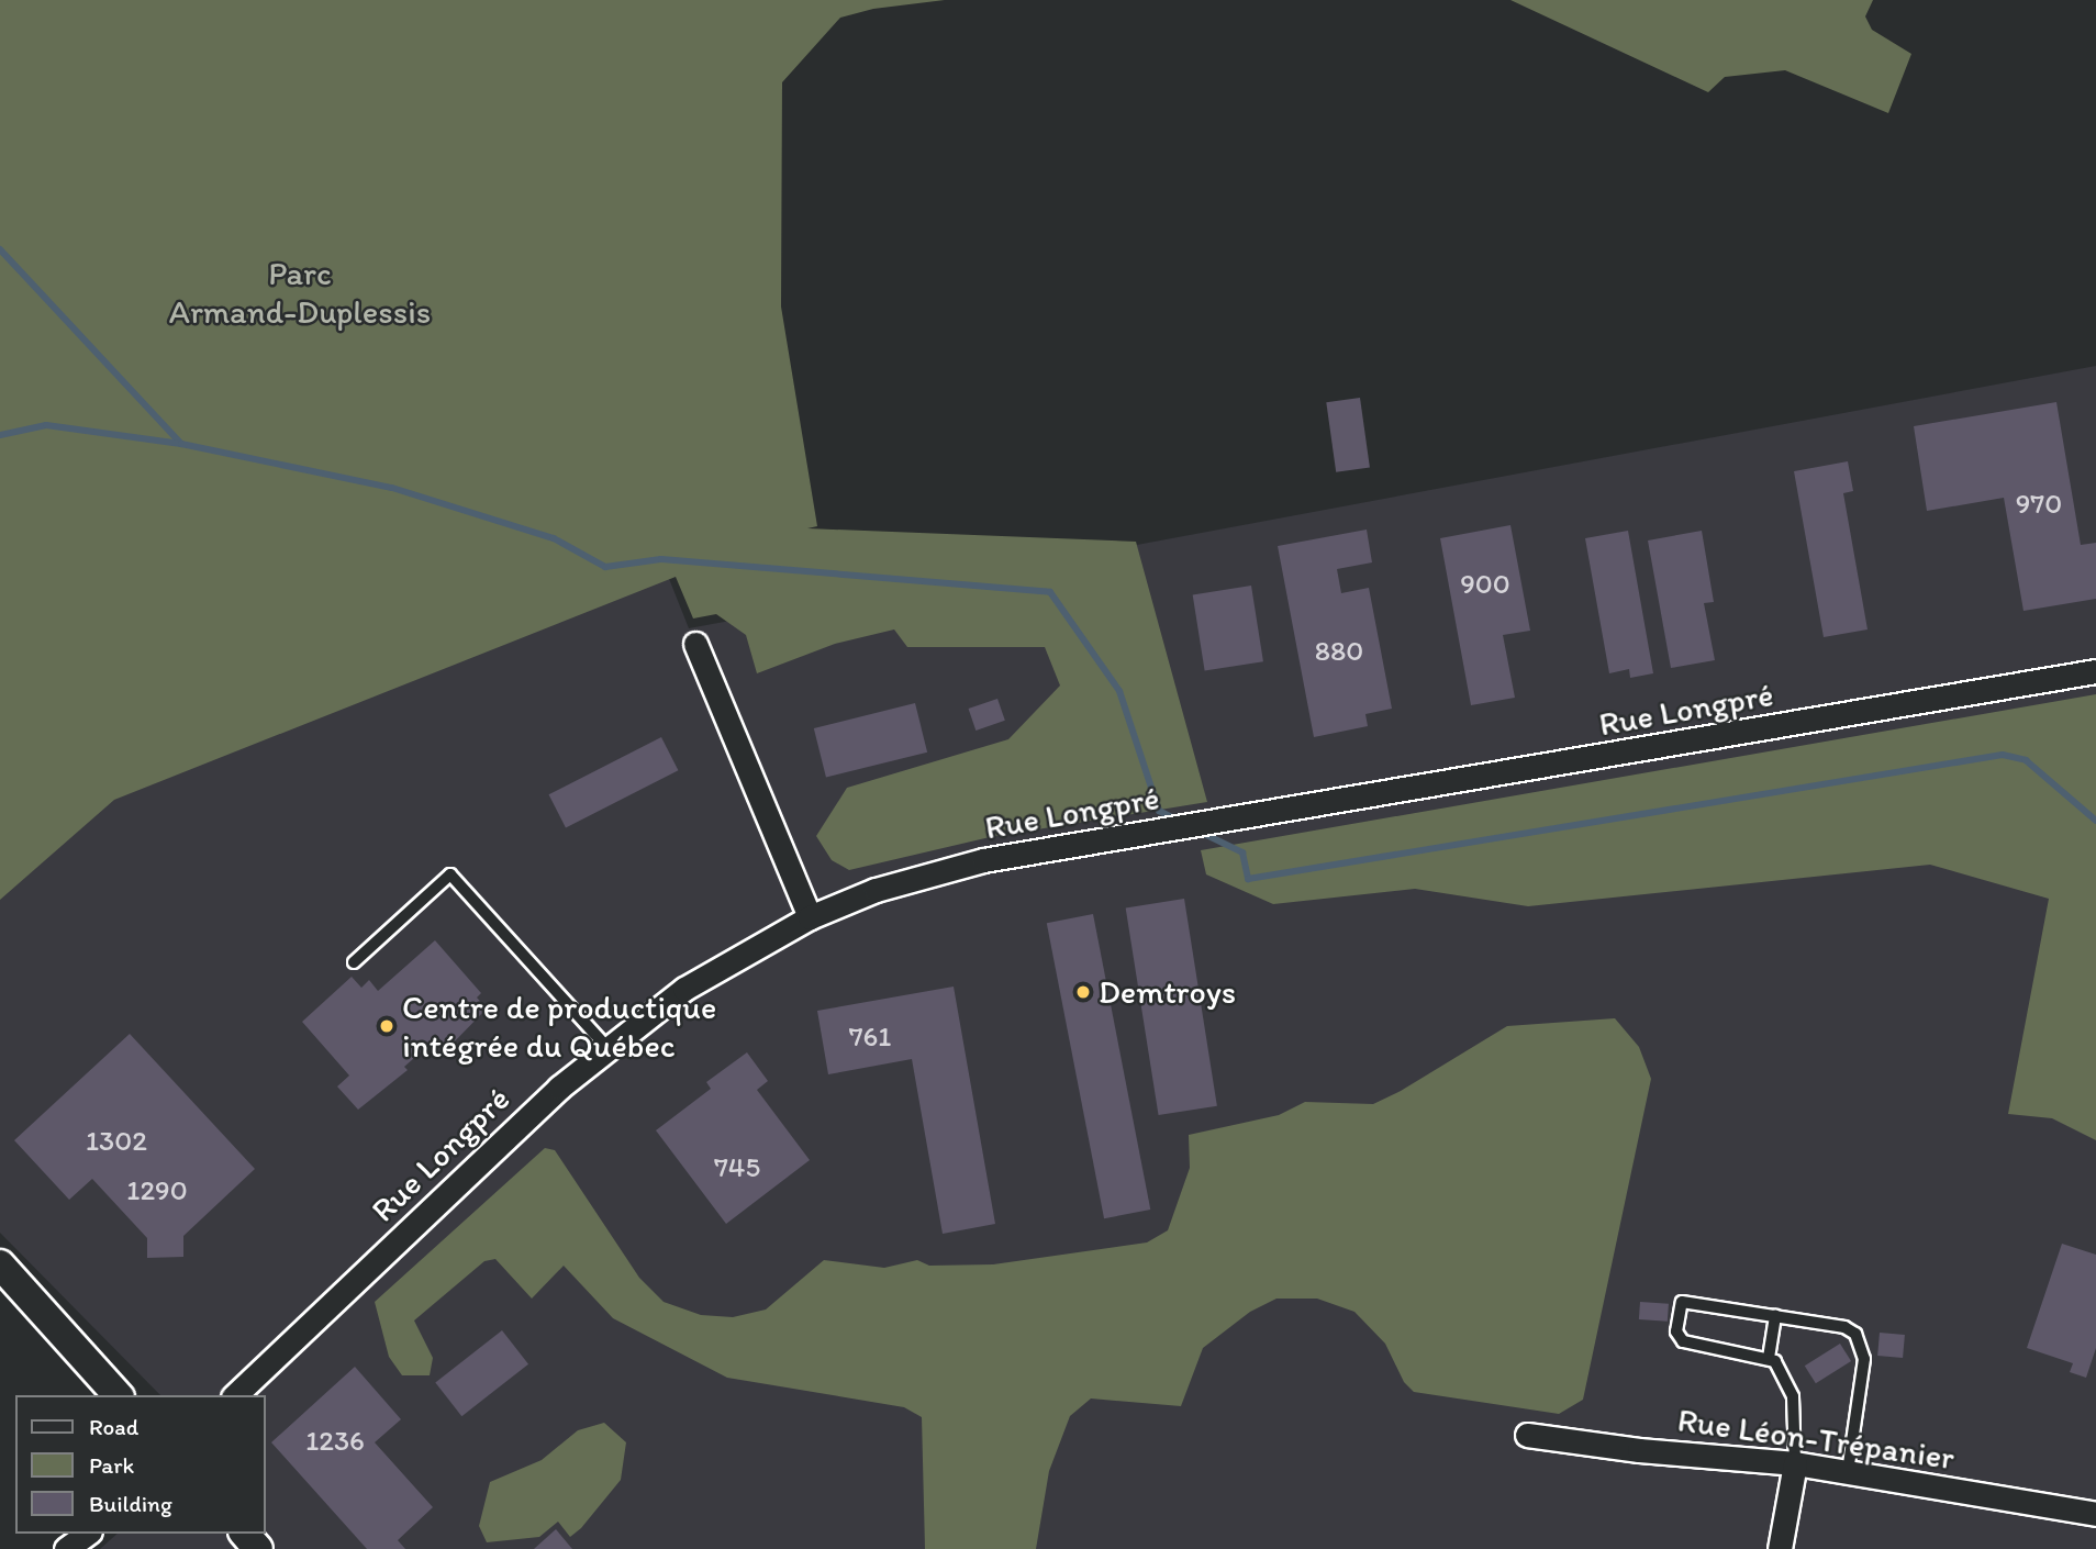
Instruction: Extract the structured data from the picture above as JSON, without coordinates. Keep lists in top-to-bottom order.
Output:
{
  "streets": {
    "street": ["Rue Longpré", "Rue Léon-Trépanier"]
  },
  "parks": ["Parc Armand-Duplessis"],
  "places": ["Demtroys", "Centre de productique intégrée du Québec"],
  "house_numbers": [
    "970",
    "900",
    "880",
    "761",
    "1302",
    "745",
    "1290",
    "1236"
  ],
  "legend": ["Road", "Park", "Building"]
}
